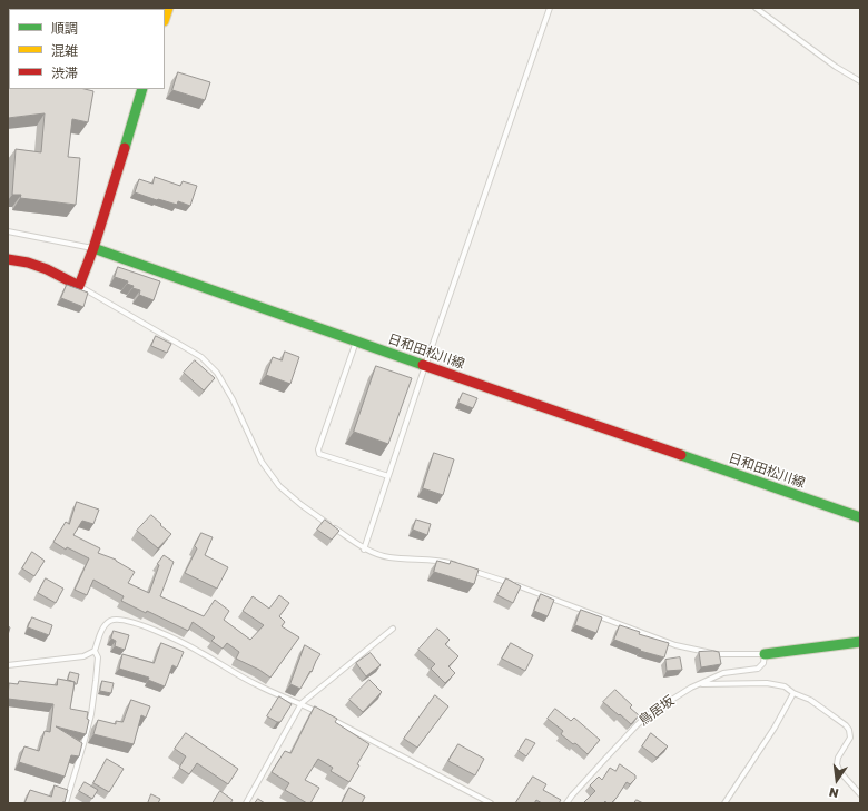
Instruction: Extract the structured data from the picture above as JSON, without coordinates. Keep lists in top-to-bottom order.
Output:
{
  "streets": {
    "main road": ["日和田松川線"],
    "lane": ["鳥居坂"]
  },
  "legend": ["順調", "混雑", "渋滞"],
  "north": "bottom"
}
